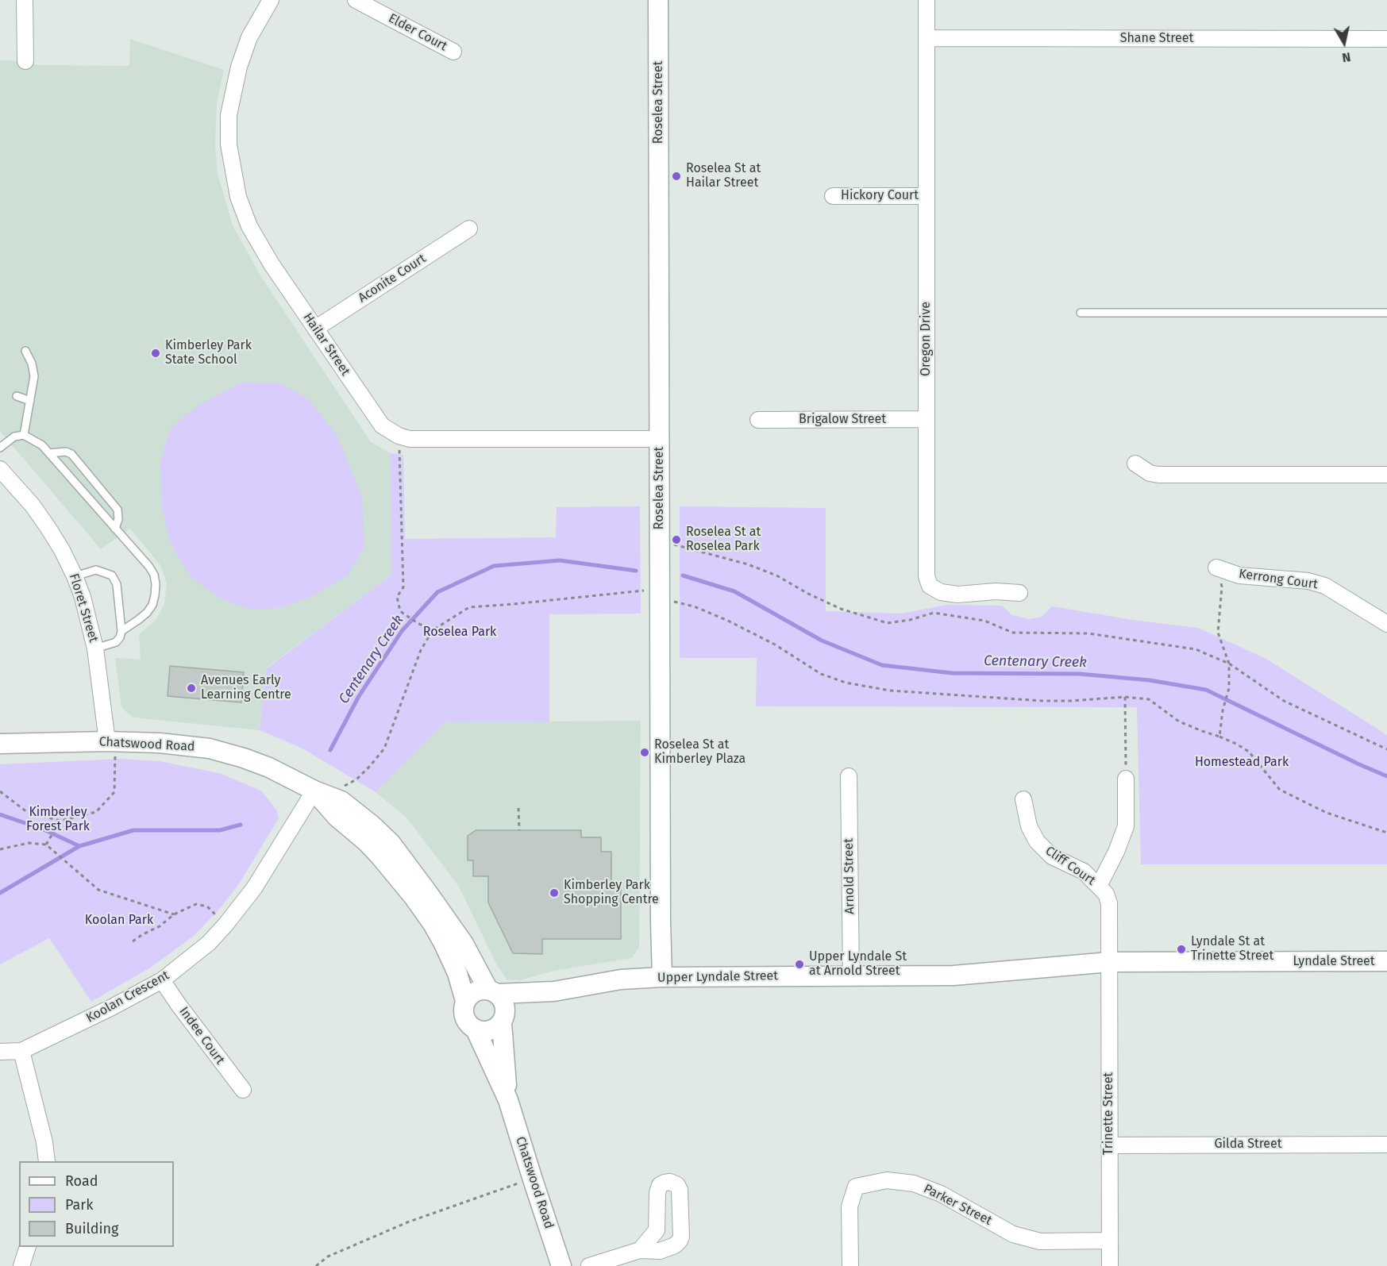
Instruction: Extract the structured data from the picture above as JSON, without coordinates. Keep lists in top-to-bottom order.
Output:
{
  "streets": {
    "street": [
      "Elder Court",
      "Shane Street",
      "Roselea Street",
      "Hickory Court",
      "Aconite Court",
      "Oregon Drive",
      "Hailar Street",
      "Brigalow Street",
      "Kerrong Court",
      "Floret Street",
      "Chatswood Road",
      "Cliff Court",
      "Arnold Street",
      "Lyndale Street",
      "Upper Lyndale Street",
      "Koolan Crescent",
      "Indee Court",
      "Trinette Street",
      "Gilda Street",
      "Parker Street"
    ]
  },
  "crossings": [
    ["Shane Street", "Oregon Drive"],
    ["Roselea Street", "Hailar Street"],
    ["Roselea Street", "Upper Lyndale Street"],
    ["Hickory Court", "Oregon Drive"],
    ["Aconite Court", "Hailar Street"],
    ["Oregon Drive", "Brigalow Street"],
    ["Floret Street", "Chatswood Road"],
    ["Chatswood Road", "Upper Lyndale Street"],
    ["Chatswood Road", "Koolan Crescent"],
    ["Cliff Court", "Lyndale Street"],
    ["Cliff Court", "Upper Lyndale Street"],
    ["Cliff Court", "Trinette Street"],
    ["Arnold Street", "Upper Lyndale Street"],
    ["Lyndale Street", "Upper Lyndale Street"],
    ["Lyndale Street", "Trinette Street"],
    ["Upper Lyndale Street", "Trinette Street"],
    ["Koolan Crescent", "Indee Court"],
    ["Trinette Street", "Gilda Street"],
    ["Trinette Street", "Parker Street"]
  ],
  "water": ["Centenary Creek"],
  "parks": [
    "Roselea Park",
    "Homestead Park",
    "Kimberley Forest Park",
    "Koolan Park"
  ],
  "places": [
    "Roselea St at Hailar Street",
    "Kimberley Park State School",
    "Roselea St at Roselea Park",
    "Avenues Early Learning Centre",
    "Roselea St at Kimberley Plaza",
    "Kimberley Park Shopping Centre",
    "Lyndale St at Trinette Street",
    "Upper Lyndale St at Arnold Street"
  ],
  "legend": ["Road", "Park", "Building"],
  "north": "bottom"
}
